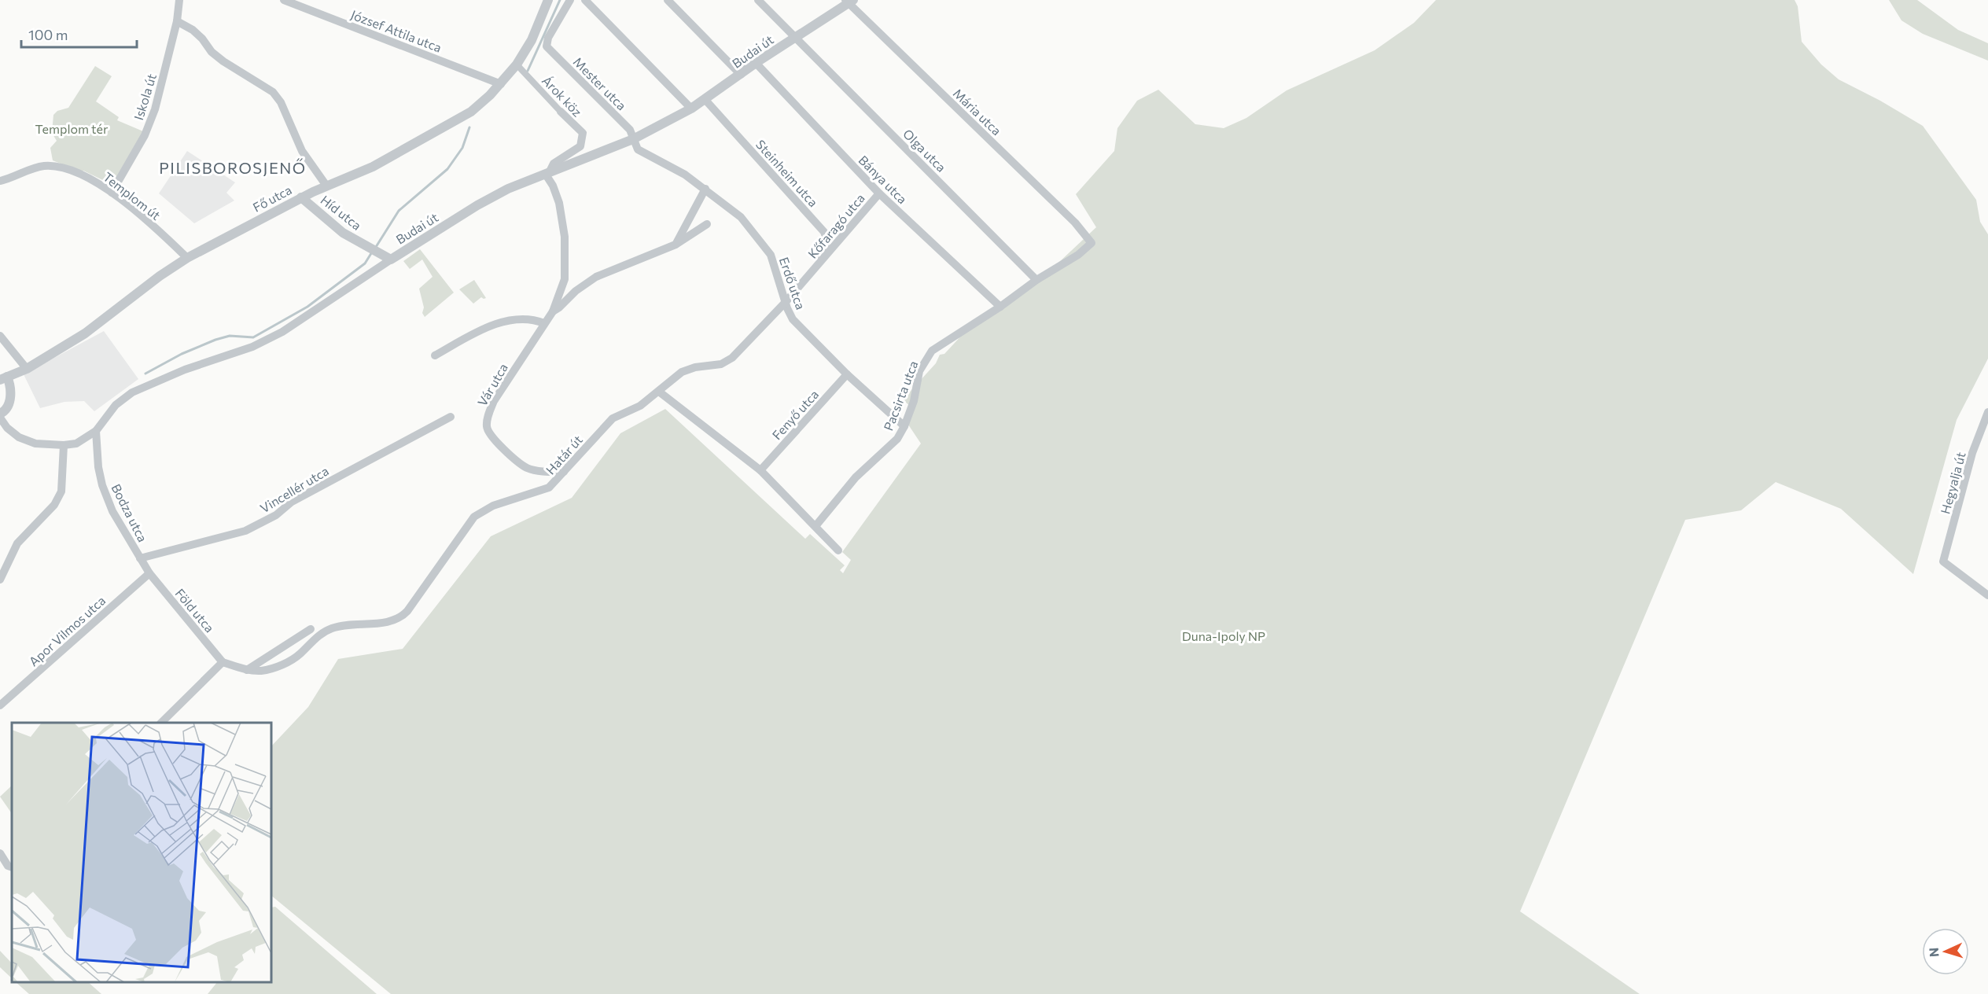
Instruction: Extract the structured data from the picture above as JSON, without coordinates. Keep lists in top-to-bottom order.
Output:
{
  "streets": {
    "street": [
      "József Attila utca",
      "Budai út",
      "Mester utca",
      "Árok köz",
      "Iskola út",
      "Mária utca",
      "Olga utca",
      "Steinheim utca",
      "Bánya utca",
      "Templom út",
      "Fő utca",
      "Híd utca",
      "Kőfaragó utca",
      "Erdő utca",
      "Vár utca",
      "Pacsirta utca",
      "Fenyő utca",
      "Határ út",
      "Hegyalja út",
      "Vincellér utca",
      "Bodza utca",
      "Föld utca",
      "Apor Vilmos utca"
    ]
  },
  "crossings": [
    ["József Attila utca", "Fő utca"],
    ["Budai út", "Mester utca"],
    ["Budai út", "Árok köz"],
    ["Budai út", "Mária utca"],
    ["Budai út", "Olga utca"],
    ["Budai út", "Steinheim utca"],
    ["Budai út", "Bánya utca"],
    ["Budai út", "Híd utca"],
    ["Budai út", "Erdő utca"],
    ["Budai út", "Bodza utca"],
    ["Mester utca", "Erdő utca"],
    ["Árok köz", "Fő utca"],
    ["Iskola út", "Templom út"],
    ["Mária utca", "Pacsirta utca"],
    ["Olga utca", "Pacsirta utca"],
    ["Steinheim utca", "Kőfaragó utca"],
    ["Bánya utca", "Kőfaragó utca"],
    ["Bánya utca", "Pacsirta utca"],
    ["Templom út", "Fő utca"],
    ["Fő utca", "Híd utca"],
    ["Kőfaragó utca", "Erdő utca"],
    ["Kőfaragó utca", "Határ út"],
    ["Erdő utca", "Pacsirta utca"],
    ["Erdő utca", "Fenyő utca"],
    ["Vár utca", "Határ út"],
    ["Vincellér utca", "Bodza utca"],
    ["Bodza utca", "Föld utca"],
    ["Bodza utca", "Apor Vilmos utca"],
    ["Föld utca", "Apor Vilmos utca"]
  ],
  "districts": ["PILISBOROSJENŐ"],
  "parks": ["Templom tér", "Duna-Ipoly NP"],
  "scale_bar": "100 m",
  "north": "left"
}
